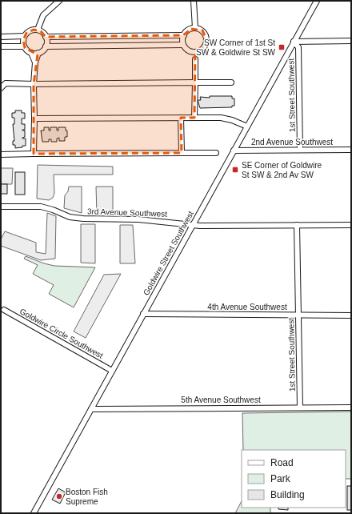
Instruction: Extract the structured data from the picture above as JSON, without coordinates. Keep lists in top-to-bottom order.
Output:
{
  "streets": {
    "street": [
      "1st Street Southwest",
      "2nd Avenue Southwest",
      "3rd Avenue Southwest",
      "Goldwire Street Southwest",
      "4th Avenue Southwest",
      "Goldwire Circle Southwest",
      "5th Avenue Southwest"
    ]
  },
  "crossings": [
    ["1st Street Southwest", "2nd Avenue Southwest"],
    ["1st Street Southwest", "3rd Avenue Southwest"],
    ["1st Street Southwest", "Goldwire Street Southwest"],
    ["1st Street Southwest", "4th Avenue Southwest"],
    ["1st Street Southwest", "5th Avenue Southwest"],
    ["2nd Avenue Southwest", "Goldwire Street Southwest"],
    ["3rd Avenue Southwest", "Goldwire Street Southwest"],
    ["Goldwire Street Southwest", "4th Avenue Southwest"],
    ["Goldwire Street Southwest", "Goldwire Circle Southwest"],
    ["Goldwire Street Southwest", "5th Avenue Southwest"]
  ],
  "places": {
    "transit": ["SW Corner of 1st St SW & Goldwire St SW", "SE Corner of Goldwire St SW & 2nd Av SW"],
    "other": ["Boston Fish Supreme"]
  },
  "legend": ["Road", "Park", "Building"]
}
